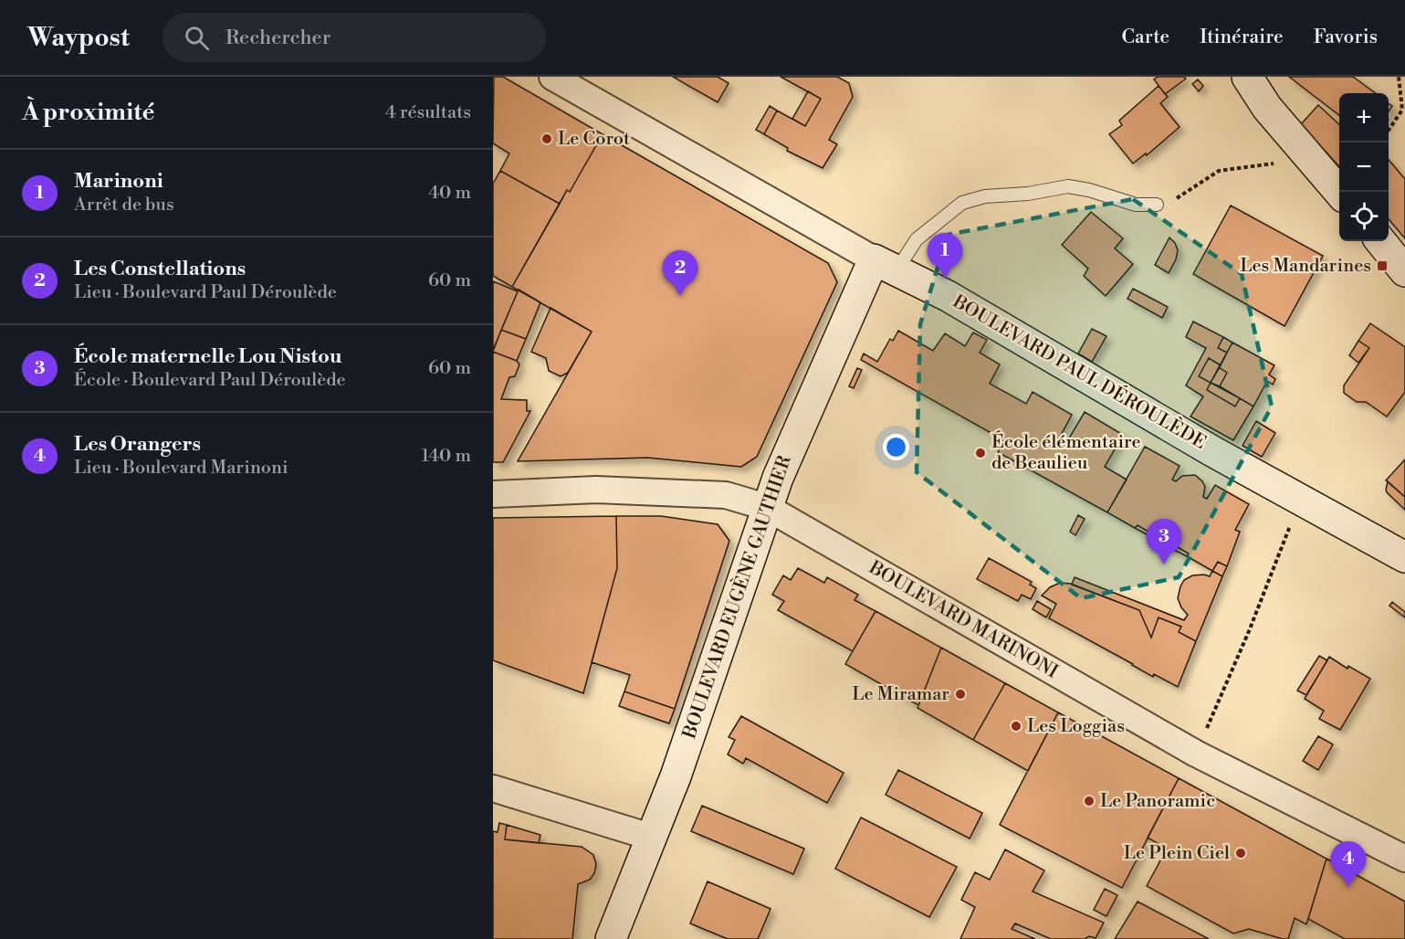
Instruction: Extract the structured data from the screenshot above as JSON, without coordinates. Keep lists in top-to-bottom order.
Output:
{
  "streets": {
    "street": ["BOULEVARD PAUL DÉROULÈDE", "BOULEVARD EUGÈNE GAUTHIER", "BOULEVARD MARINONI"]
  },
  "crossings": [
    ["BOULEVARD PAUL DÉROULÈDE", "BOULEVARD EUGÈNE GAUTHIER"],
    ["BOULEVARD EUGÈNE GAUTHIER", "BOULEVARD MARINONI"]
  ],
  "places": {
    "other": [
      "Le Corot",
      "École élémentaire de Beaulieu",
      "Le Miramar",
      "Les Loggias",
      "Le Panoramic",
      "Le Plein Ciel"
    ],
    "transit": ["Les Mandarines"]
  },
  "page": {
    "header": "Waypost",
    "search": "Rechercher",
    "nav": ["Carte", "Itinéraire", "Favoris"],
    "heading": ["À proximité", "4 résultats"],
    "map_buttons": ["+", "−"],
    "list": [
      {
        "mark": "1",
        "name": "Marinoni",
        "note": "Arrêt de bus",
        "value": "40 m"
      },
      {
        "mark": "2",
        "name": "Les Constellations",
        "note": "Lieu · Boulevard Paul Déroulède",
        "value": "60 m"
      },
      {
        "mark": "3",
        "name": "École maternelle Lou Nistou",
        "note": "École · Boulevard Paul Déroulède",
        "value": "60 m"
      },
      {
        "mark": "4",
        "name": "Les Orangers",
        "note": "Lieu · Boulevard Marinoni",
        "value": "140 m"
      }
    ],
    "pins": [
      "1",
      "2",
      "3",
      "4"
    ]
  }
}
